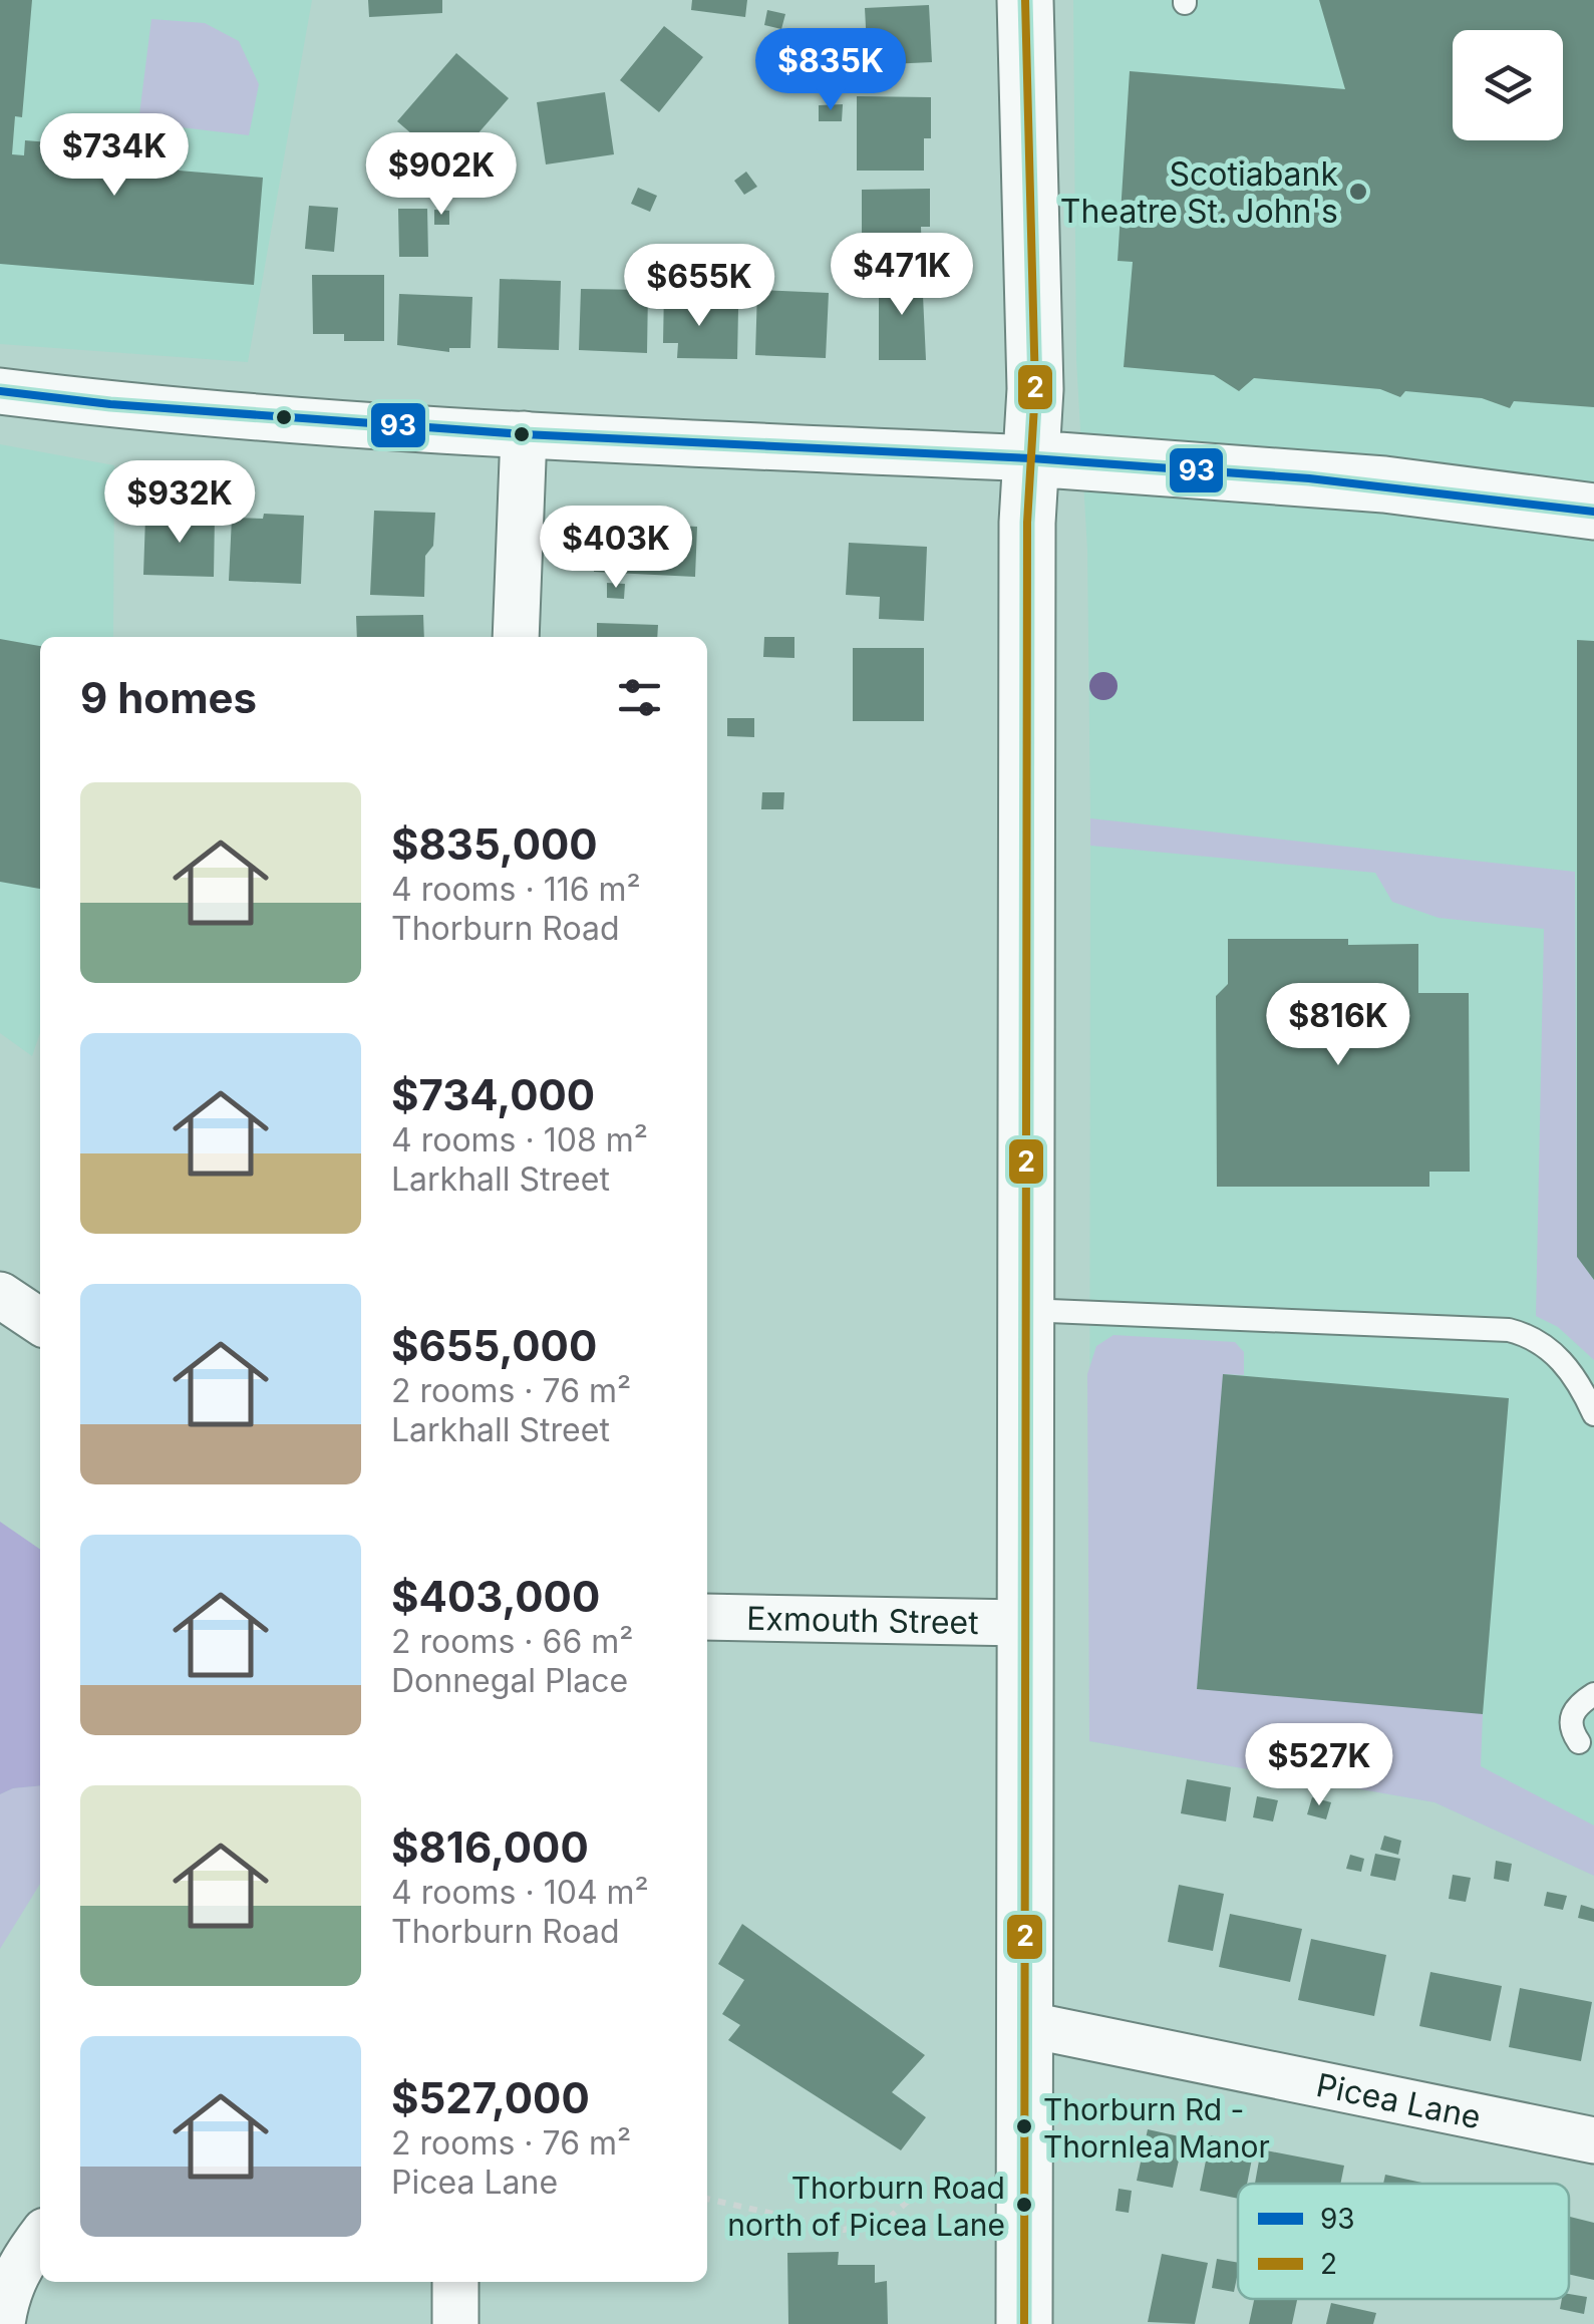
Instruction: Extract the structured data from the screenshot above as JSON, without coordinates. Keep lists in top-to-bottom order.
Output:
{
  "streets": {
    "street": ["Exmouth Street", "Picea Lane"]
  },
  "places": ["Scotiabank Theatre St. John's", "Thorburn Rd - Thornlea Manor", "Thorburn Road north of Picea Lane"],
  "lines": ["transit line 2", "transit line 93"],
  "legend": ["93", "2"],
  "page": {
    "price": [
      "$835K",
      "$734K",
      "$902K",
      "$471K",
      "$655K",
      "$932K",
      "$403K",
      "$816K",
      "$527K"
    ],
    "heading": "9 homes",
    "list": [
      {
        "name": "$835,000",
        "note": "4 rooms · 116 m² · Thorburn Road"
      },
      {
        "name": "$734,000",
        "note": "4 rooms · 108 m² · Larkhall Street"
      },
      {
        "name": "$655,000",
        "note": "2 rooms · 76 m² · Larkhall Street"
      },
      {
        "name": "$403,000",
        "note": "2 rooms · 66 m² · Donnegal Place"
      },
      {
        "name": "$816,000",
        "note": "4 rooms · 104 m² · Thorburn Road"
      },
      {
        "name": "$527,000",
        "note": "2 rooms · 76 m² · Picea Lane"
      }
    ]
  }
}
